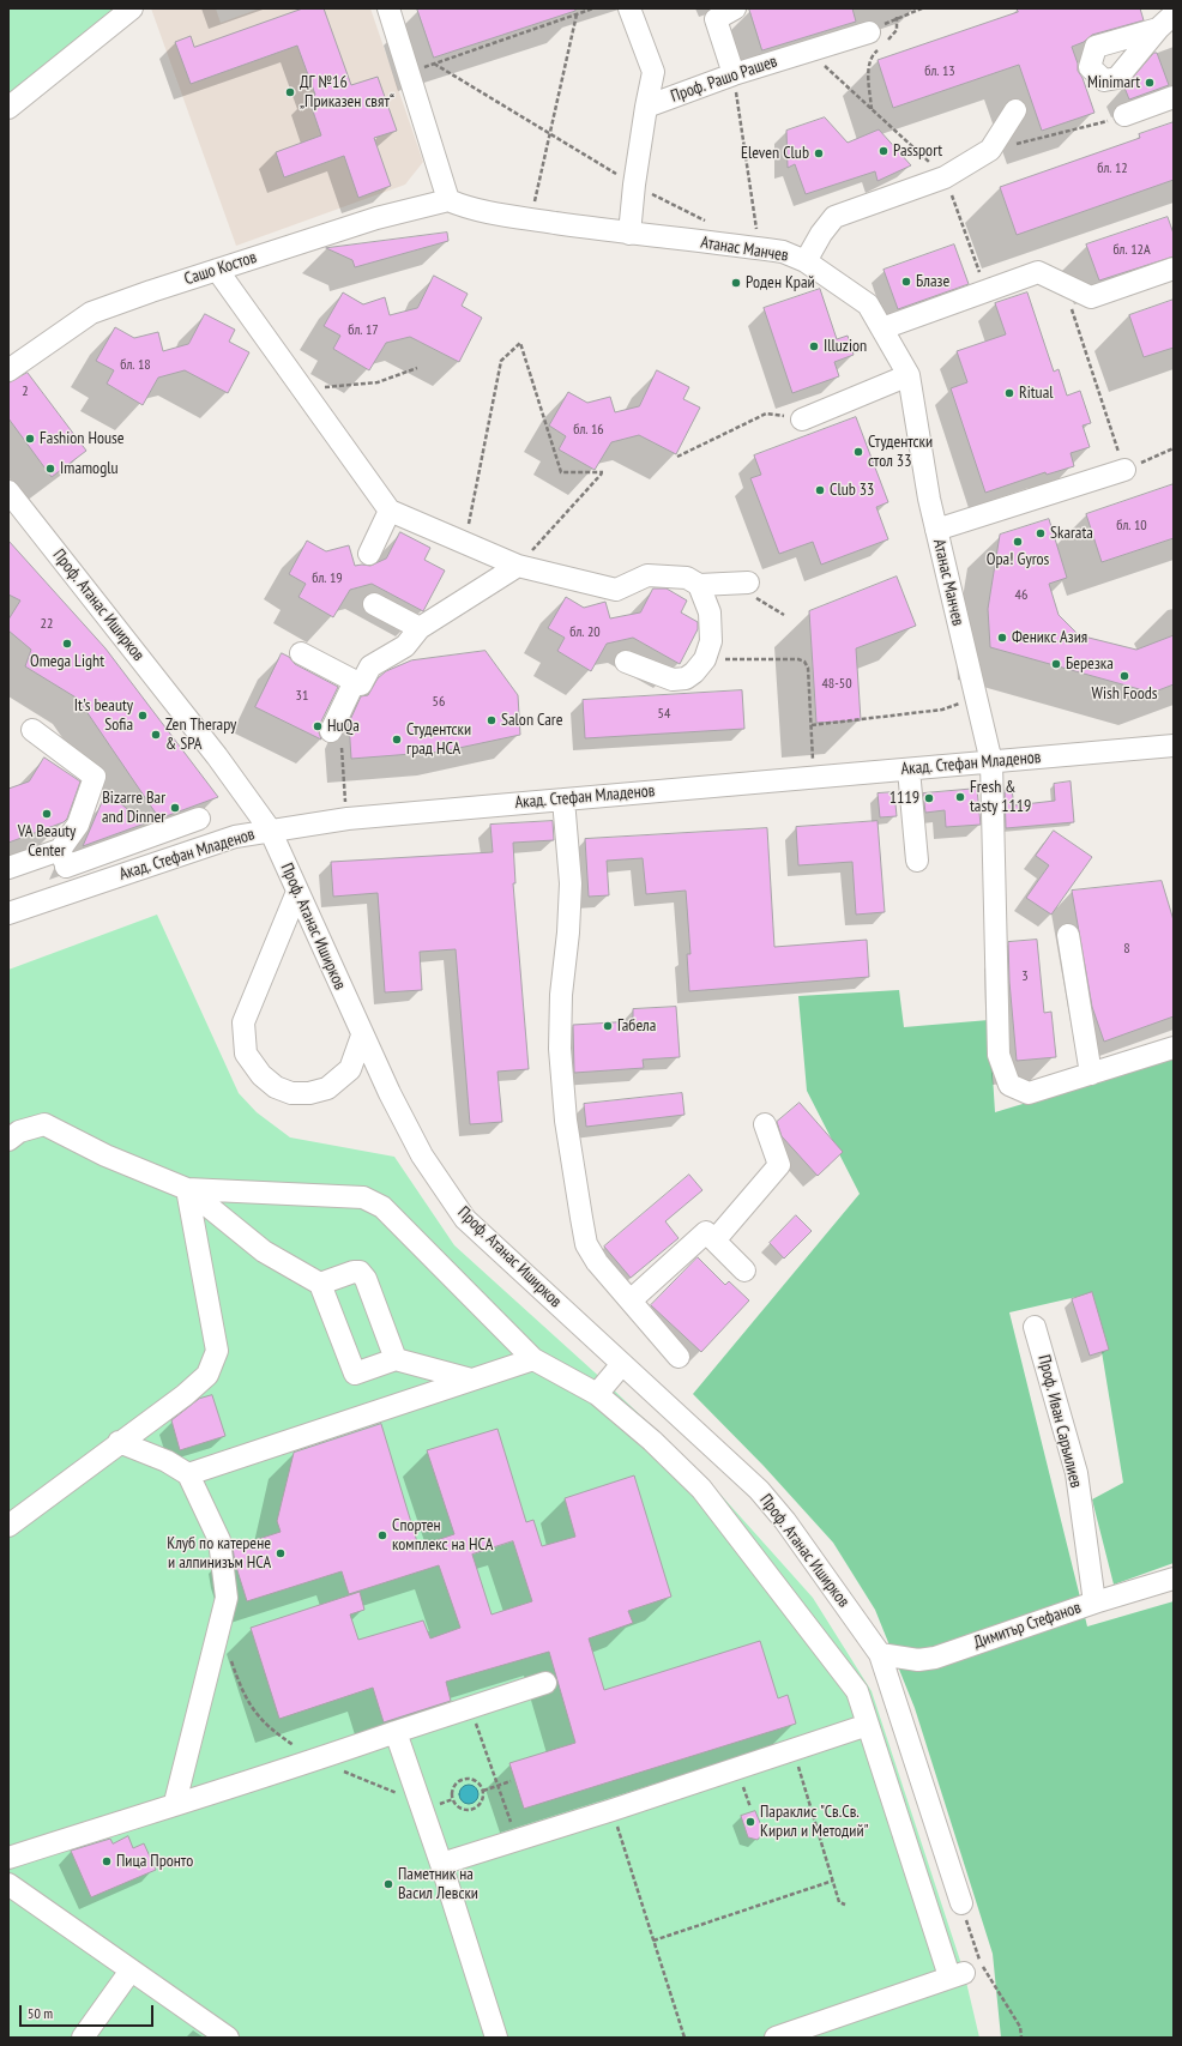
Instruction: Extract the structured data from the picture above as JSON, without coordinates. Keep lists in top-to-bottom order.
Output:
{
  "streets": {
    "street": [
      "Проф. Рашо Рашев",
      "Атанас Манчев",
      "Сашо Костов",
      "Проф. Атанас Иширков",
      "Акад. Стефан Младенов",
      "Проф. Иван Саръилиев",
      "Димитър Стефанов"
    ]
  },
  "crossings": [
    ["Атанас Манчев", "Сашо Костов"],
    ["Атанас Манчев", "Акад. Стефан Младенов"],
    ["Проф. Атанас Иширков", "Акад. Стефан Младенов"],
    ["Проф. Атанас Иширков", "Димитър Стефанов"],
    ["Проф. Иван Саръилиев", "Димитър Стефанов"]
  ],
  "places": [
    "Minimart",
    "ДГ №16 „Приказен свят“",
    "Passport",
    "Eleven Club",
    "Блазе",
    "Роден Край",
    "Illuzion",
    "Ritual",
    "Fashion House",
    "Студентски стол 33",
    "Imamoglu",
    "Club 33",
    "Skarata",
    "Opa! Gyros",
    "Феникс Азия",
    "Omega Light",
    "Березка",
    "Wish Foods",
    "It's beauty Sofia",
    "Salon Care",
    "HuQa",
    "Zen Therapy & SPA",
    "Студентски град НСА",
    "Fresh & tasty 1119",
    "1119",
    "Bizarre Bar and Dinner",
    "VA Beauty Center",
    "Габела",
    "Спортен комплекс на НСА",
    "Клуб по катерене и алпинизъм НСА",
    "Параклис \"Св.Св. Кирил и Методий\"",
    "Пица Пронто",
    "Паметник на Васил Левски"
  ],
  "house_numbers": [
    "бл. 13",
    "бл. 12",
    "бл. 12А",
    "бл. 17",
    "бл. 18",
    "2",
    "бл. 16",
    "бл. 10",
    "бл. 19",
    "46",
    "22",
    "бл. 20",
    "48-50",
    "31",
    "56",
    "54",
    "8",
    "3"
  ],
  "scale_bar": "50 m"
}
